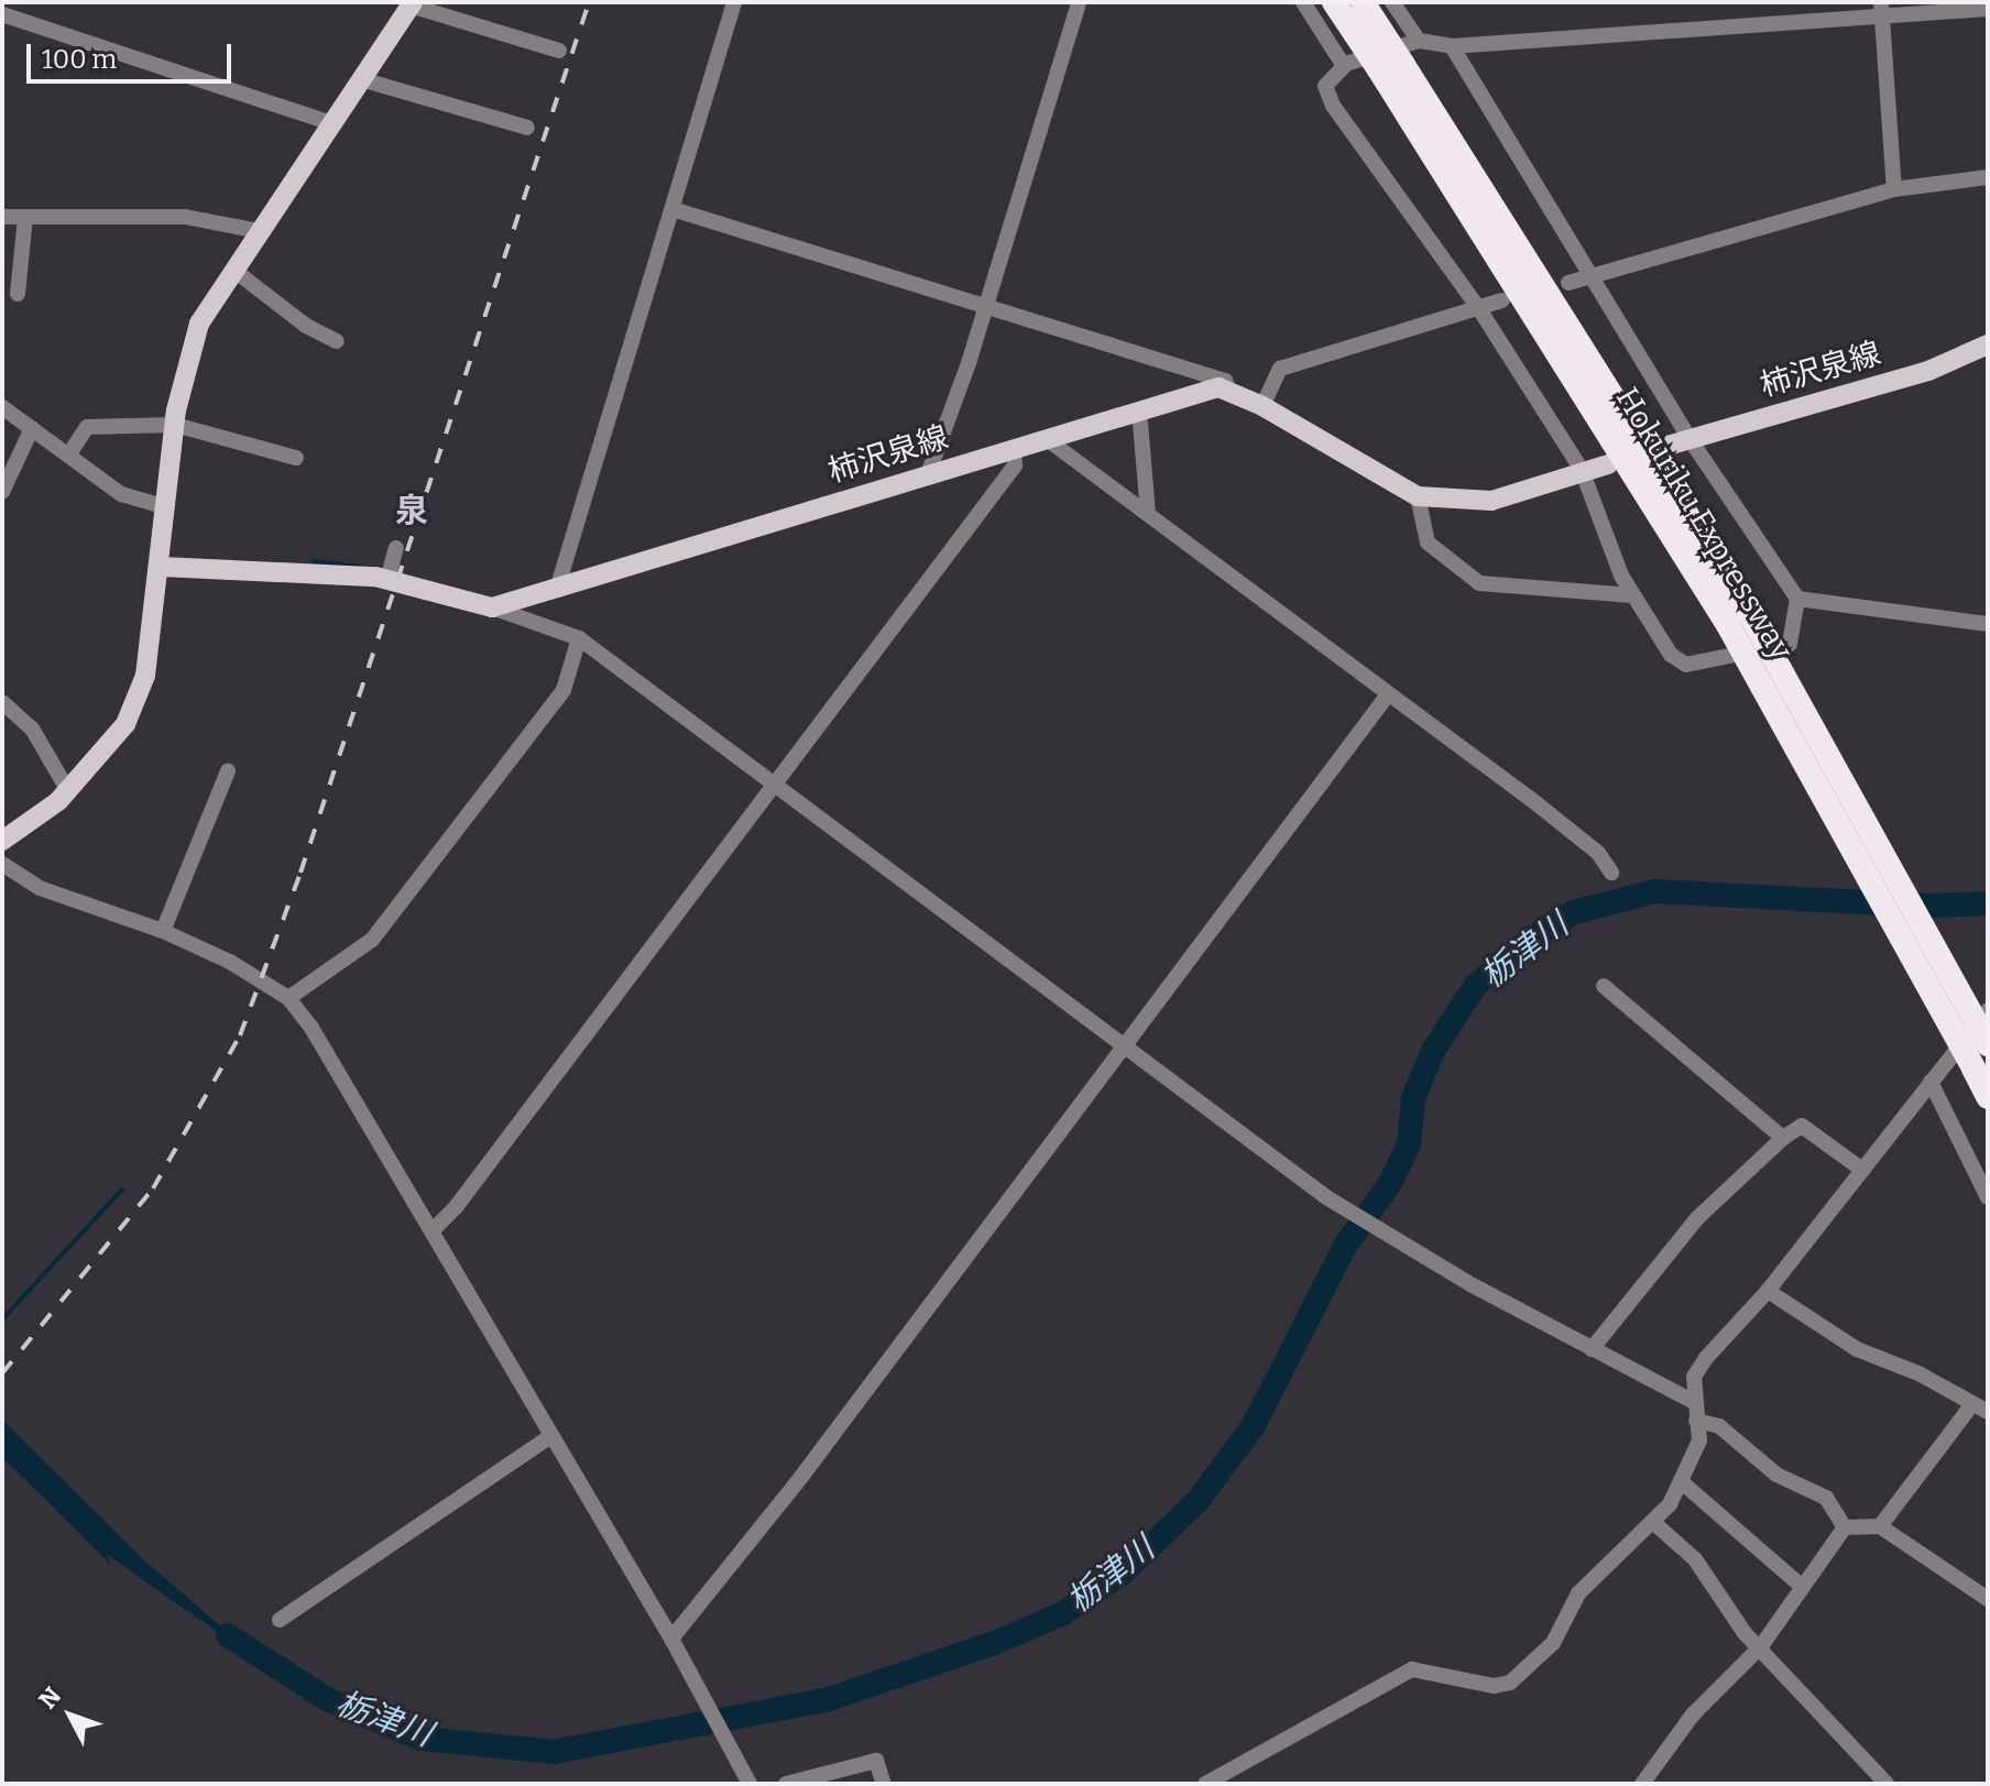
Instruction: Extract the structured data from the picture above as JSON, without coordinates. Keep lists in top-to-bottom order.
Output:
{
  "streets": {
    "highway": ["Hokuriku Expressway"],
    "main road": ["柿沢泉線"]
  },
  "districts": ["泉"],
  "water": ["栃津川"],
  "scale_bar": "100 m",
  "north": "top left"
}
